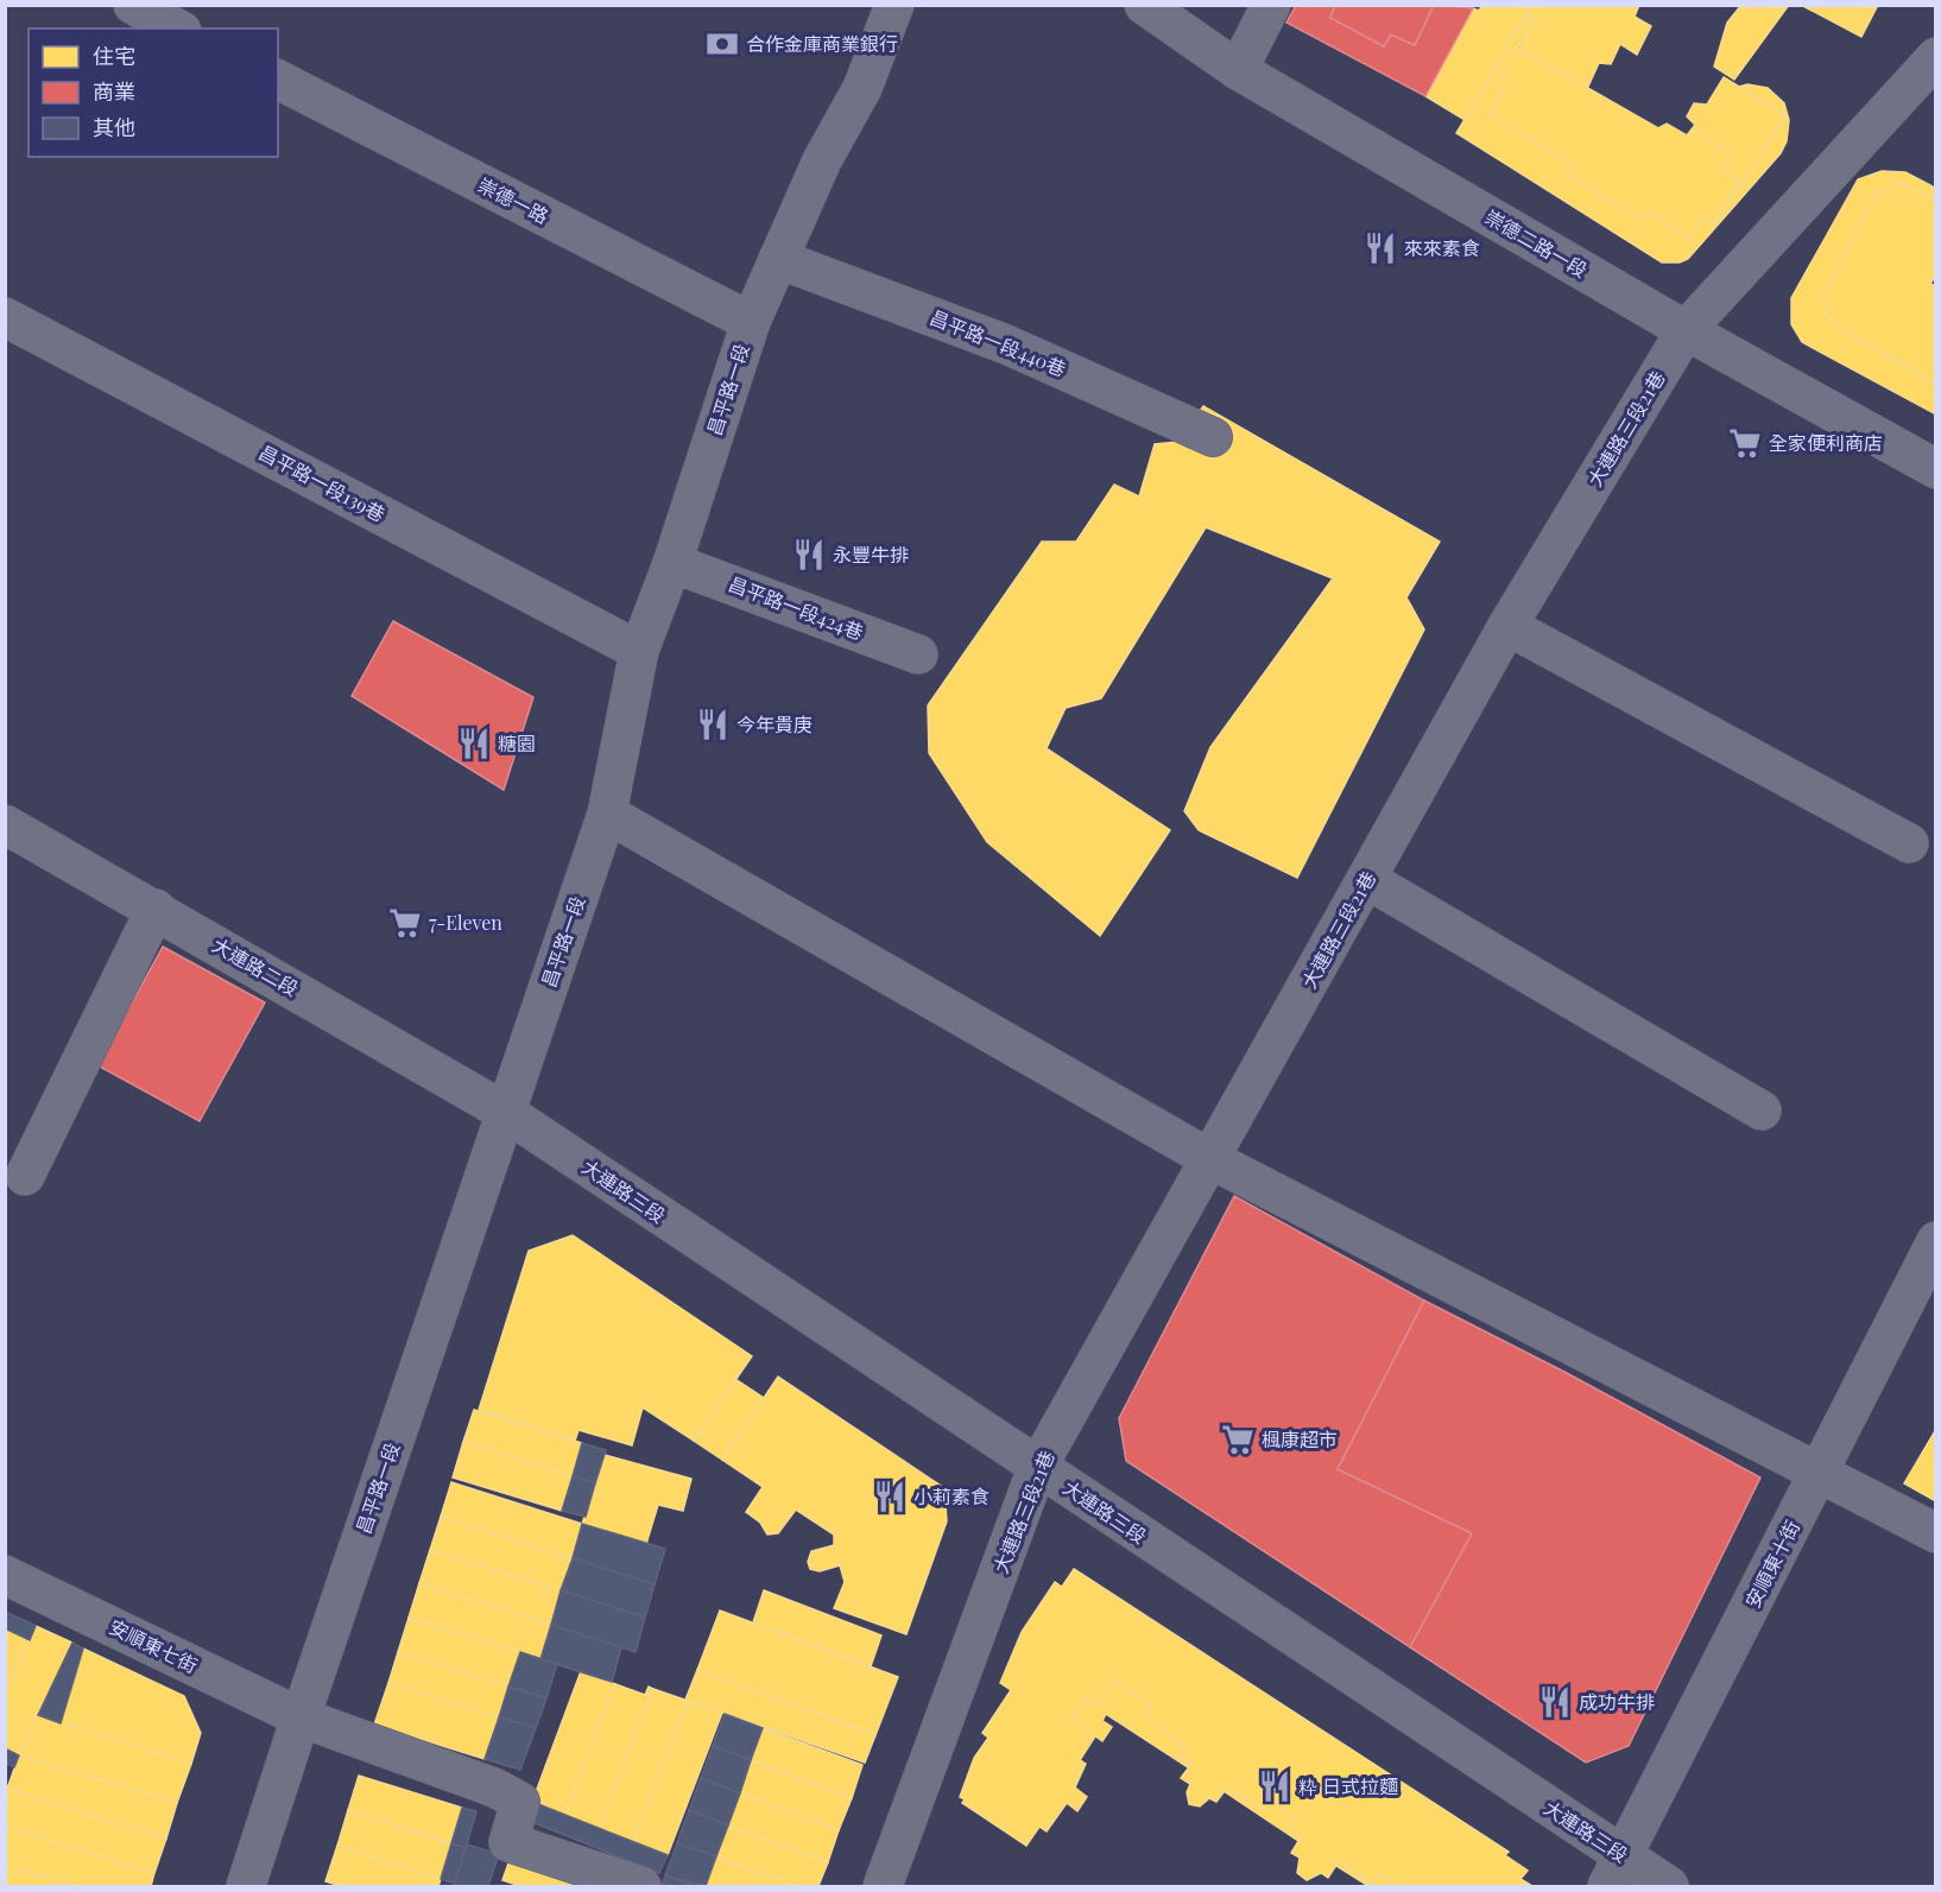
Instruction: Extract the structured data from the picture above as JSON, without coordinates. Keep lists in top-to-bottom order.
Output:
{
  "streets": {
    "street": [
      "崇德一路",
      "崇德二路一段",
      "昌平路一段440巷",
      "昌平路一段",
      "大連路三段21巷",
      "昌平路一段139巷",
      "昌平路一段424巷",
      "大連路二段",
      "大連路三段",
      "安順東十街",
      "安順東七街"
    ]
  },
  "crossings": [
    ["崇德一路", "昌平路一段"],
    ["崇德二路一段", "大連路三段21巷"],
    ["昌平路一段440巷", "昌平路一段"],
    ["昌平路一段", "昌平路一段139巷"],
    ["昌平路一段", "昌平路一段424巷"],
    ["昌平路一段", "大連路二段"],
    ["昌平路一段", "大連路三段"],
    ["昌平路一段", "安順東七街"],
    ["大連路三段21巷", "大連路三段"],
    ["大連路二段", "大連路三段"],
    ["大連路三段", "安順東十街"]
  ],
  "places": {
    "bank": ["合作金庫商業銀行"],
    "restaurant": [
      "來來素食",
      "永豐牛排",
      "今年貴庚",
      "糖園",
      "小莉素食",
      "成功牛排",
      "粋 日式拉麵"
    ],
    "supermarket": ["全家便利商店", "7-Eleven", "楓康超市"]
  },
  "legend": ["住宅", "商業", "其他"]
}
